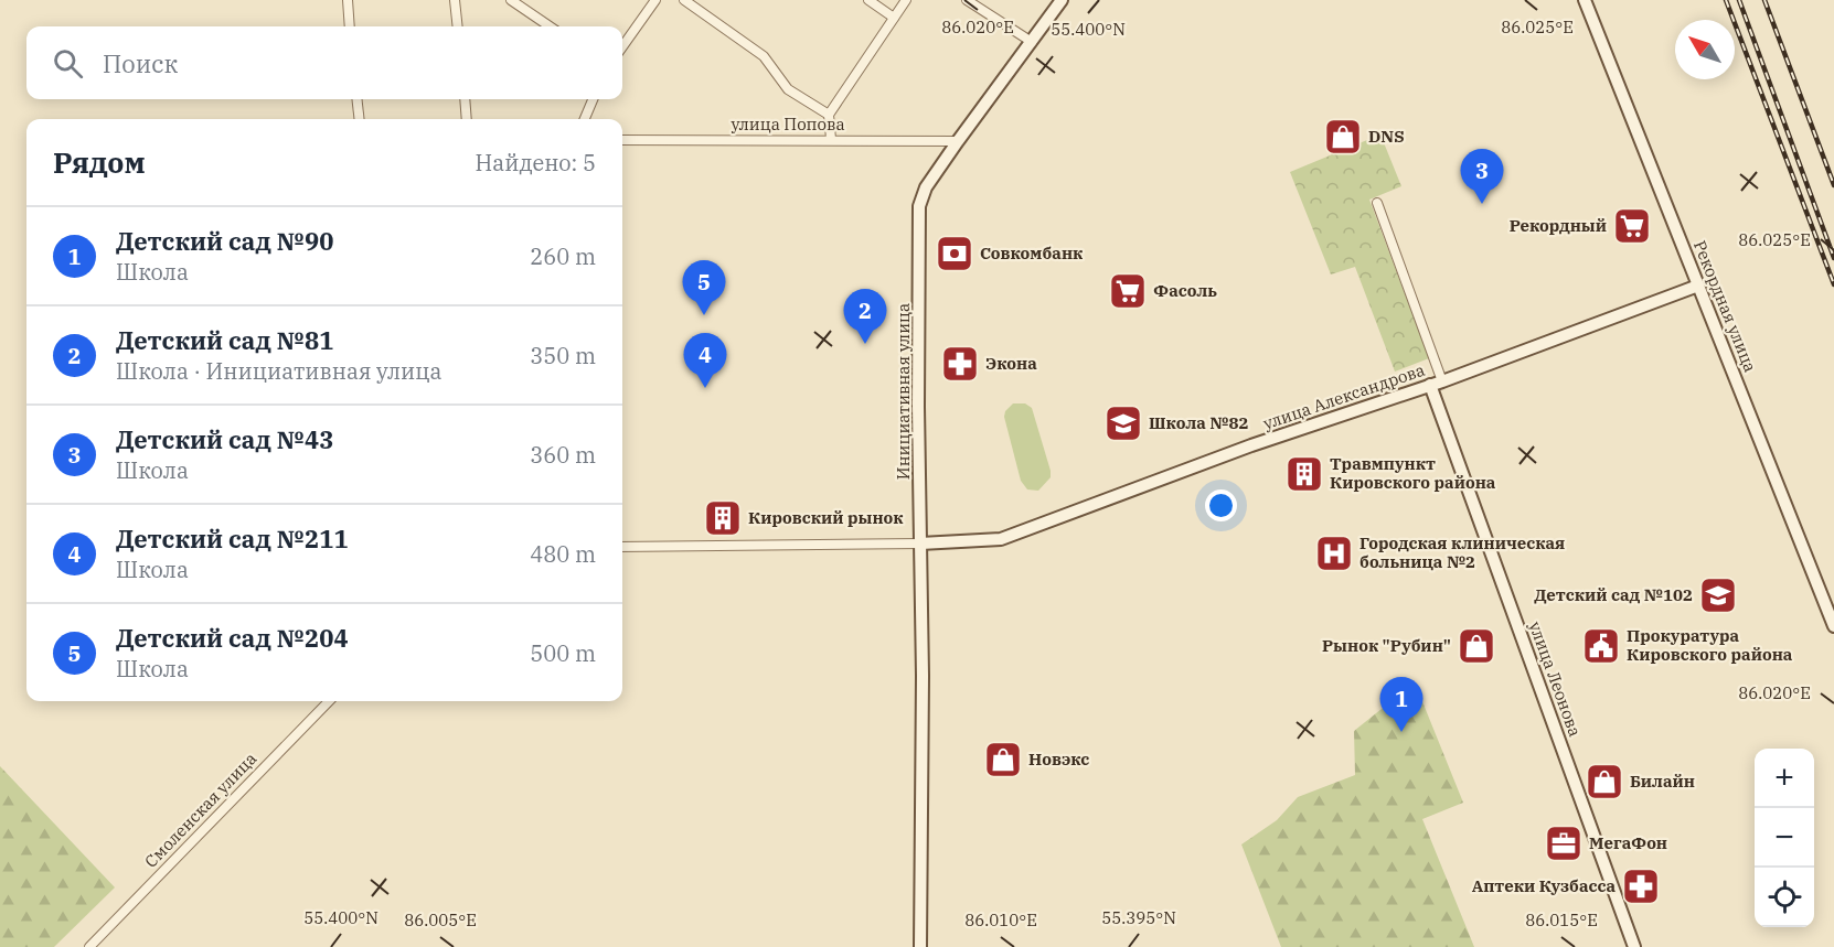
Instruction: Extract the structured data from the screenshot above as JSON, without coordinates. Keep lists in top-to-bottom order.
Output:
{
  "streets": {
    "main road": [
      "Рекордная улица",
      "Инициативная улица",
      "улица Александрова",
      "улица Леонова"
    ],
    "street": ["улица Попова", "Смоленская улица"]
  },
  "crossings": [
    ["улица Попова", "Инициативная улица"],
    ["Рекордная улица", "улица Александрова"],
    ["Инициативная улица", "улица Александрова"],
    ["улица Александрова", "улица Леонова"]
  ],
  "places": {
    "shop": [
      "DNS",
      "Рынок \"Рубин\"",
      "Новэкс",
      "Билайн"
    ],
    "supermarket": ["Рекордный", "Фасоль"],
    "bank": ["Совкомбанк"],
    "pharmacy": ["Экона", "Аптеки Кузбасса"],
    "school or university": ["Школа №82", "Детский сад №102"],
    "building": ["Травмпункт Кировского района", "Кировский рынок"],
    "hospital": ["Городская клиническая больница №2"],
    "public building": ["Прокуратура Кировского района"],
    "office": ["МегаФон"]
  },
  "north": "top left",
  "page": {
    "search": "Поиск",
    "heading": ["Рядом", "Найдено: 5"],
    "pins": [
      "3",
      "5",
      "2",
      "4",
      "1"
    ],
    "list": [
      {
        "mark": "1",
        "name": "Детский сад №90",
        "note": "Школа",
        "value": "260 m"
      },
      {
        "mark": "2",
        "name": "Детский сад №81",
        "note": "Школа · Инициативная улица",
        "value": "350 m"
      },
      {
        "mark": "3",
        "name": "Детский сад №43",
        "note": "Школа",
        "value": "360 m"
      },
      {
        "mark": "4",
        "name": "Детский сад №211",
        "note": "Школа",
        "value": "480 m"
      },
      {
        "mark": "5",
        "name": "Детский сад №204",
        "note": "Школа",
        "value": "500 m"
      }
    ],
    "map_buttons": ["+", "−"]
  },
  "coordinates": [
    "86.025°E",
    "86.020°E",
    "55.400°N",
    "55.395°N",
    "86.005°E",
    "86.010°E",
    "86.015°E"
  ]
}
